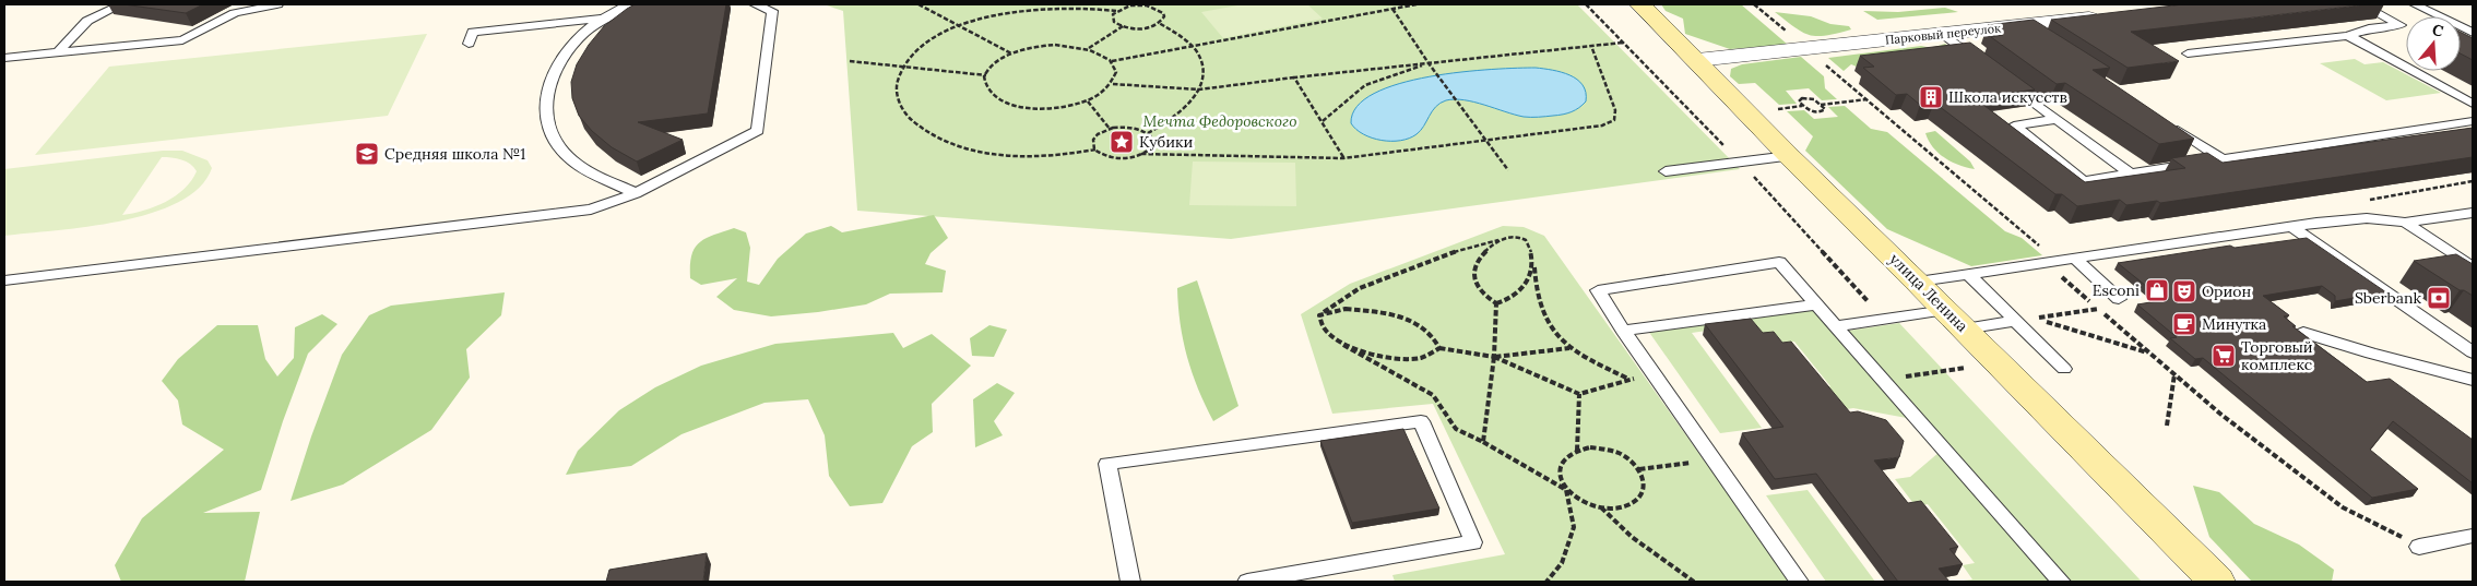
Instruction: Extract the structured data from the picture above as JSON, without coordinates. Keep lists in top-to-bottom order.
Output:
{
  "streets": {
    "street": ["Парковый переулок", "улица Ленина"]
  },
  "crossings": [
    ["Парковый переулок", "улица Ленина"]
  ],
  "parks": ["Мечта Федоровского"],
  "places": {
    "building": ["Школа искусств"],
    "place": ["Кубики"],
    "school or university": ["Средняя школа №1"],
    "shop": ["Esconi"],
    "theatre": ["Орион"],
    "bank": ["Sberbank"],
    "cafe": ["Минутка"],
    "supermarket": ["Торговый комплекс"]
  },
  "north": "top"
}
